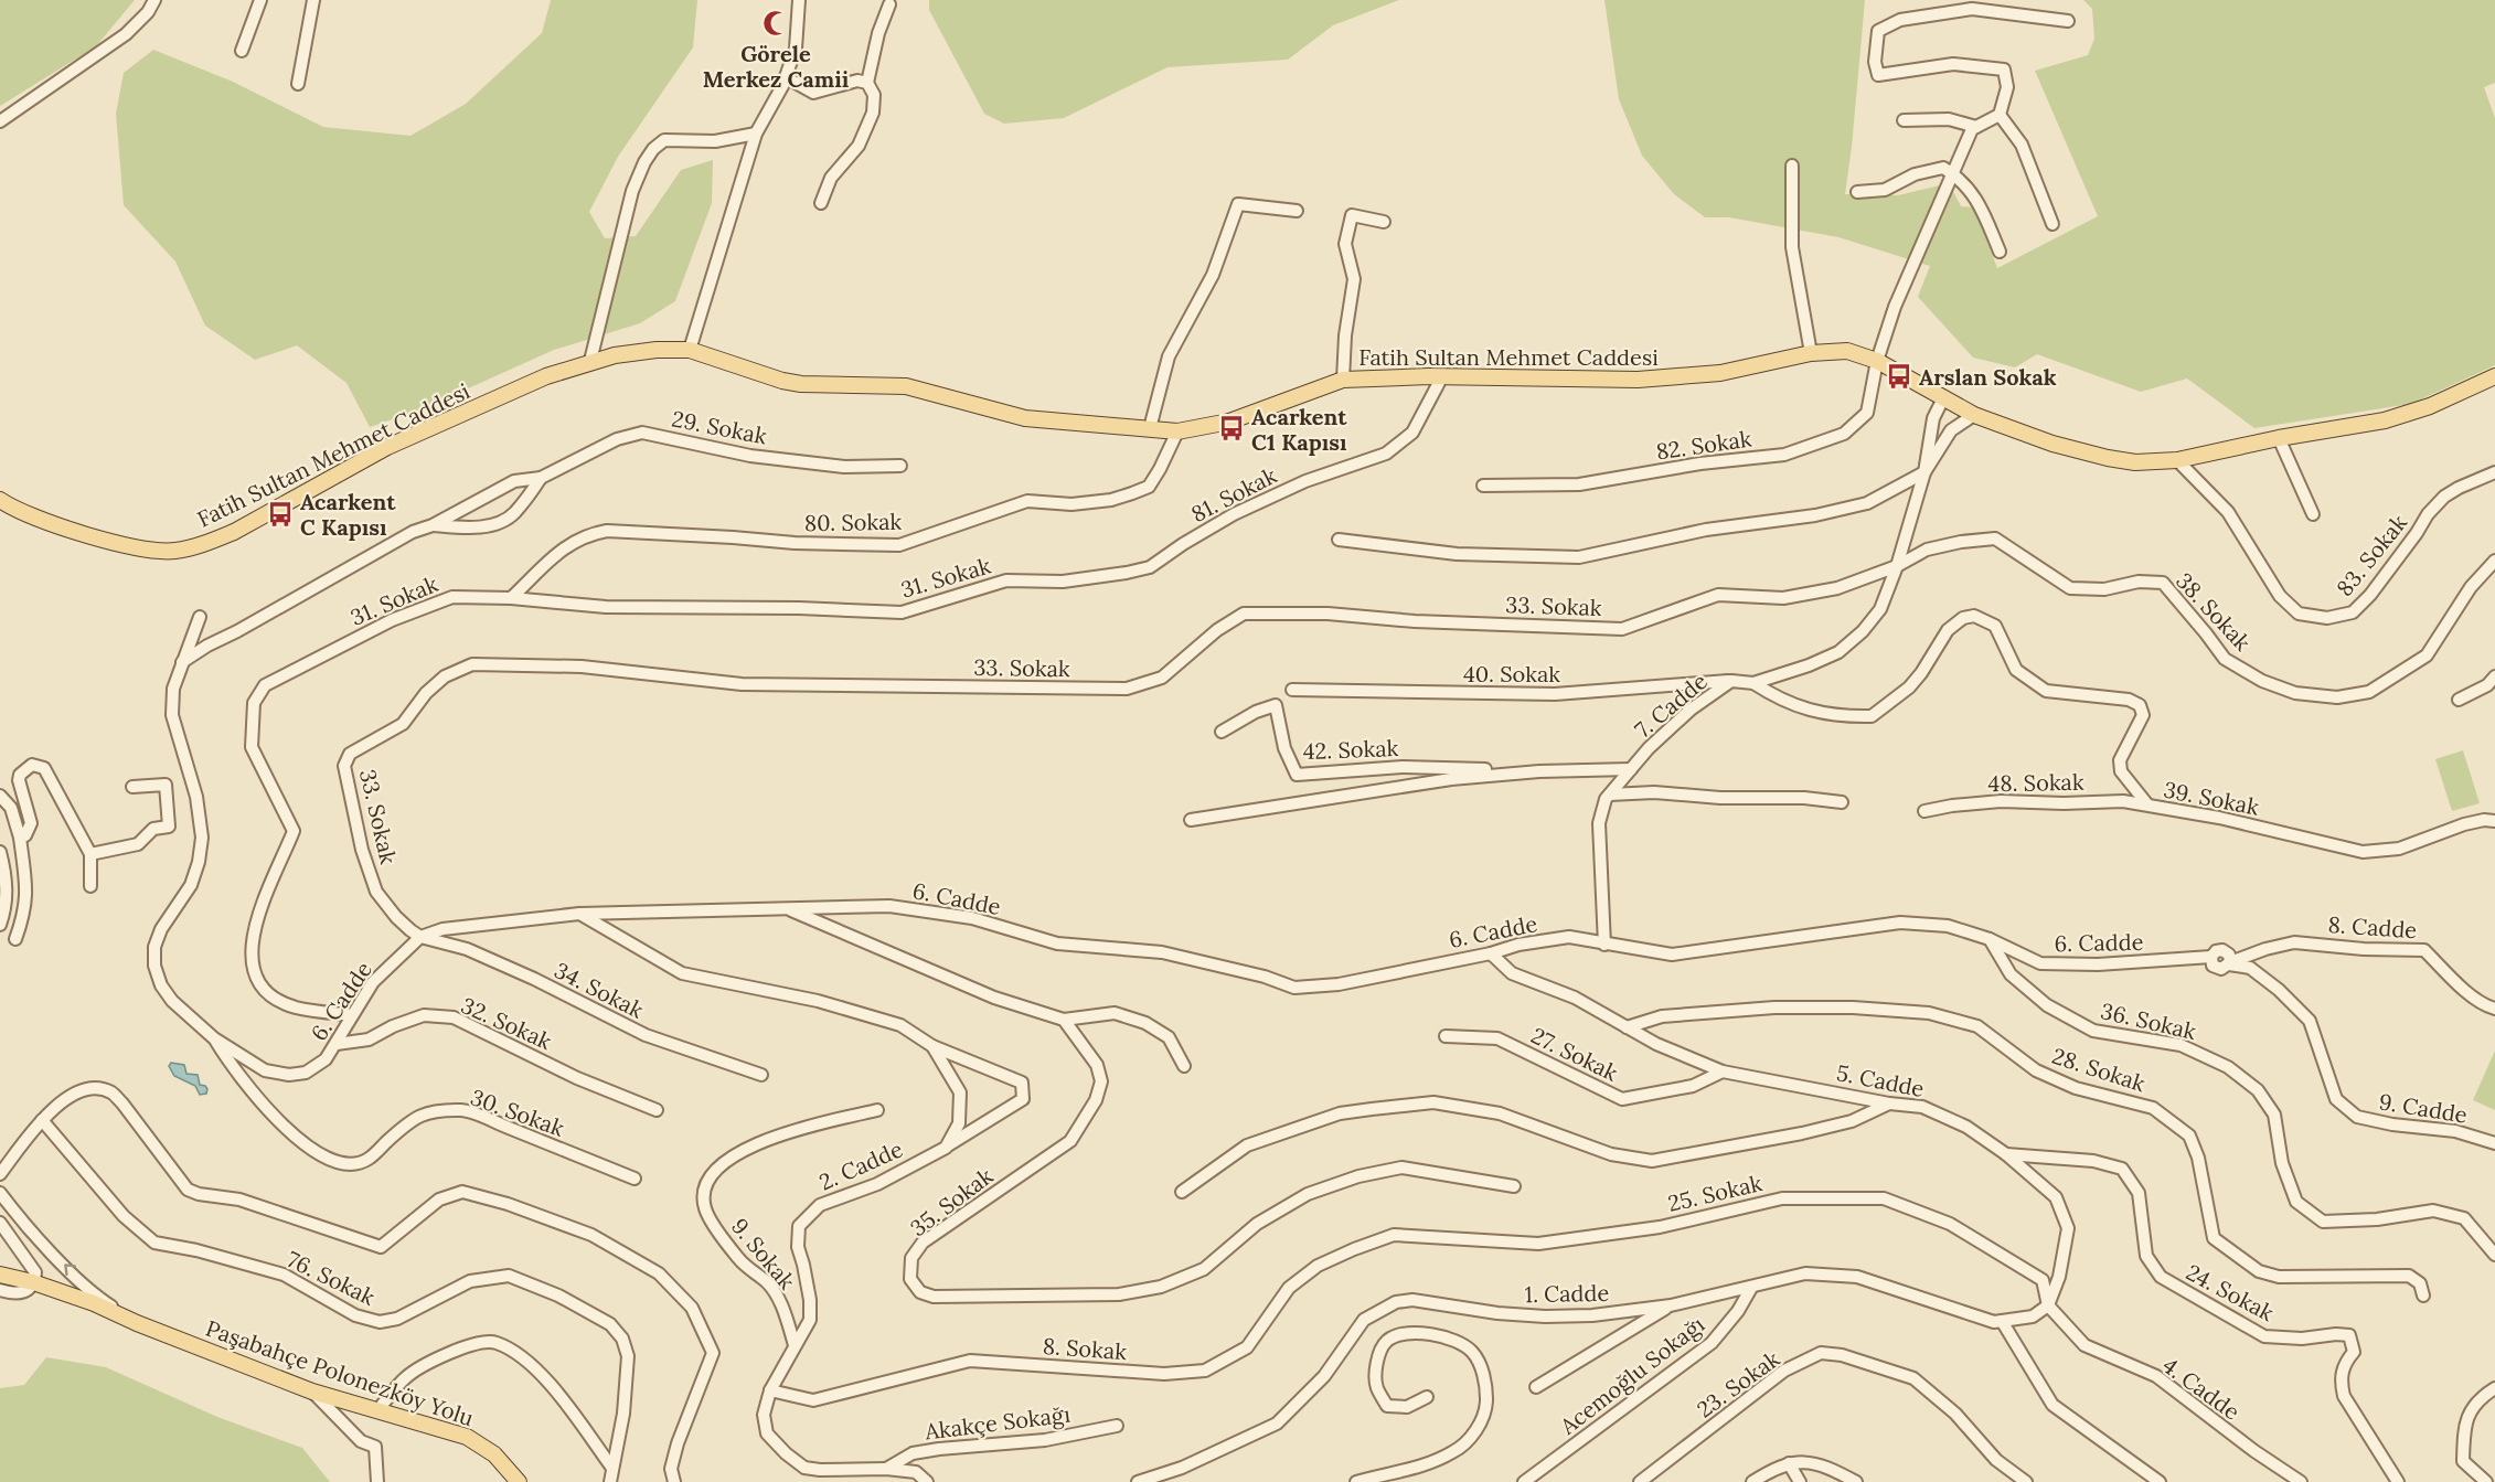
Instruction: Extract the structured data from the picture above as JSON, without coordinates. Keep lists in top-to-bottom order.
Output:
{
  "streets": {
    "main road": ["Fatih Sultan Mehmet Caddesi", "Paşabahçe Polonezköy Yolu"],
    "street": [
      "29. Sokak",
      "82. Sokak",
      "81. Sokak",
      "80. Sokak",
      "83. Sokak",
      "31. Sokak",
      "33. Sokak",
      "38. Sokak",
      "40. Sokak",
      "7. Cadde",
      "42. Sokak",
      "48. Sokak",
      "39. Sokak",
      "6. Cadde",
      "8. Cadde",
      "34. Sokak",
      "36. Sokak",
      "32. Sokak",
      "27. Sokak",
      "28. Sokak",
      "5. Cadde",
      "9. Cadde",
      "30. Sokak",
      "2. Cadde",
      "25. Sokak",
      "35. Sokak",
      "9. Sokak",
      "76. Sokak",
      "24. Sokak",
      "1. Cadde",
      "8. Sokak",
      "Acemoğlu Sokağı",
      "23. Sokak",
      "4. Cadde",
      "Akakçe Sokağı"
    ]
  },
  "crossings": [
    ["Fatih Sultan Mehmet Caddesi", "82. Sokak"],
    ["Fatih Sultan Mehmet Caddesi", "81. Sokak"],
    ["Fatih Sultan Mehmet Caddesi", "80. Sokak"],
    ["Fatih Sultan Mehmet Caddesi", "83. Sokak"],
    ["Fatih Sultan Mehmet Caddesi", "7. Cadde"],
    ["29. Sokak", "6. Cadde"],
    ["81. Sokak", "31. Sokak"],
    ["80. Sokak", "31. Sokak"],
    ["31. Sokak", "6. Cadde"],
    ["33. Sokak", "38. Sokak"],
    ["33. Sokak", "7. Cadde"],
    ["33. Sokak", "6. Cadde"],
    ["33. Sokak", "34. Sokak"],
    ["38. Sokak", "7. Cadde"],
    ["40. Sokak", "7. Cadde"],
    ["7. Cadde", "42. Sokak"],
    ["7. Cadde", "39. Sokak"],
    ["7. Cadde", "6. Cadde"],
    ["48. Sokak", "39. Sokak"],
    ["6. Cadde", "8. Cadde"],
    ["6. Cadde", "34. Sokak"],
    ["6. Cadde", "36. Sokak"],
    ["6. Cadde", "32. Sokak"],
    ["6. Cadde", "5. Cadde"],
    ["6. Cadde", "9. Cadde"],
    ["6. Cadde", "30. Sokak"],
    ["8. Cadde", "9. Cadde"],
    ["27. Sokak", "5. Cadde"],
    ["28. Sokak", "5. Cadde"],
    ["5. Cadde", "25. Sokak"],
    ["5. Cadde", "24. Sokak"],
    ["5. Cadde", "1. Cadde"],
    ["5. Cadde", "4. Cadde"],
    ["2. Cadde", "9. Sokak"],
    ["2. Cadde", "8. Sokak"],
    ["2. Cadde", "Akakçe Sokağı"],
    ["25. Sokak", "1. Cadde"],
    ["25. Sokak", "8. Sokak"],
    ["25. Sokak", "4. Cadde"],
    ["1. Cadde", "Acemoğlu Sokağı"],
    ["1. Cadde", "4. Cadde"]
  ],
  "places": {
    "mosque": ["Görele Merkez Camii"],
    "bus stop": ["Arslan Sokak", "Acarkent C1 Kapısı", "Acarkent C Kapısı"]
  }
}
